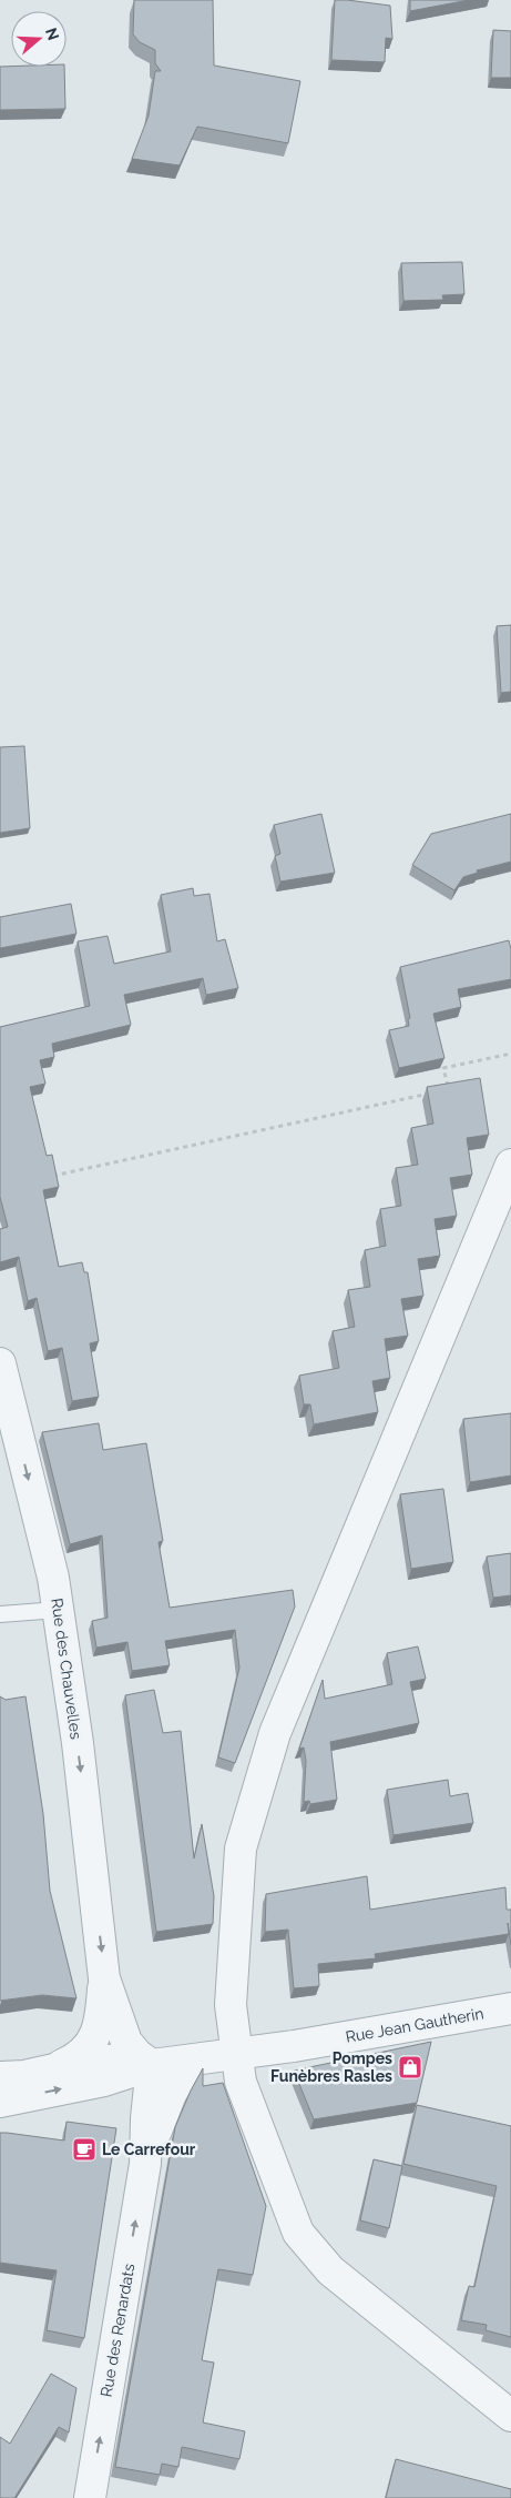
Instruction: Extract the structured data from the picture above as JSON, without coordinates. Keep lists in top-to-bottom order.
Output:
{
  "streets": {
    "street": ["Rue des Chauvelles", "Rue Jean Gautherin", "Rue des Renardats"]
  },
  "crossings": [
    ["Rue des Chauvelles", "Rue Jean Gautherin"],
    ["Rue des Chauvelles", "Rue des Renardats"],
    ["Rue Jean Gautherin", "Rue des Renardats"]
  ],
  "one_way": ["Rue des Chauvelles", "Rue des Renardats"],
  "places": {
    "shop": ["Pompes Funèbres Rasles"],
    "cafe": ["Le Carrefour"]
  },
  "north": "right"
}
